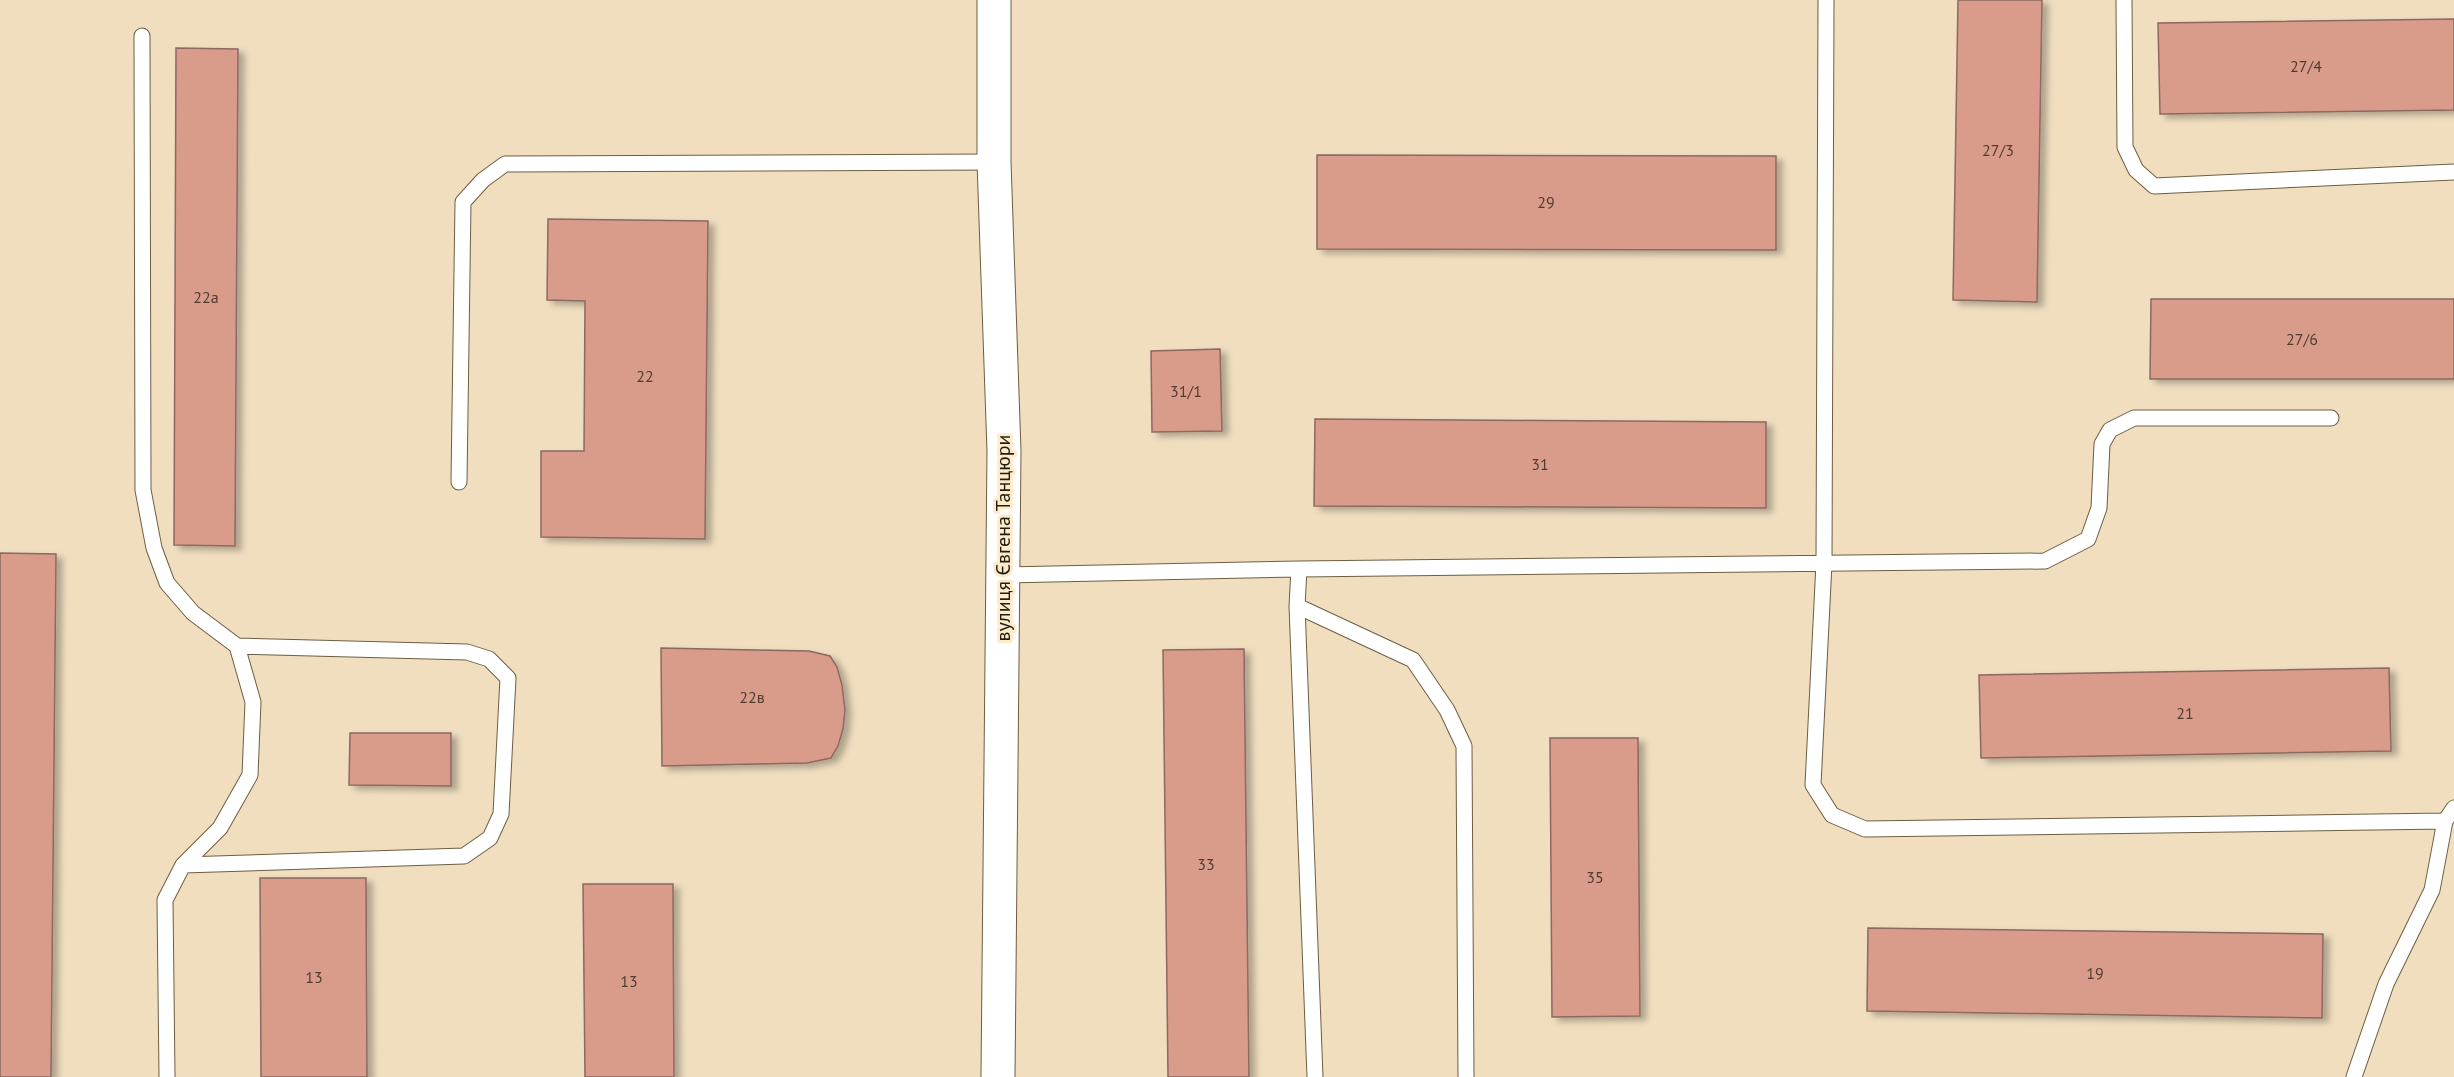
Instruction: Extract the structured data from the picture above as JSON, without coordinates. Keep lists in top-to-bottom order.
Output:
{
  "streets": {
    "street": ["вулиця Євгена Танцюри"]
  },
  "house_numbers": [
    "27/4",
    "27/3",
    "29",
    "22а",
    "27/6",
    "22",
    "31/1",
    "31",
    "22в",
    "21",
    "33",
    "35",
    "19",
    "13",
    "13"
  ]
}
